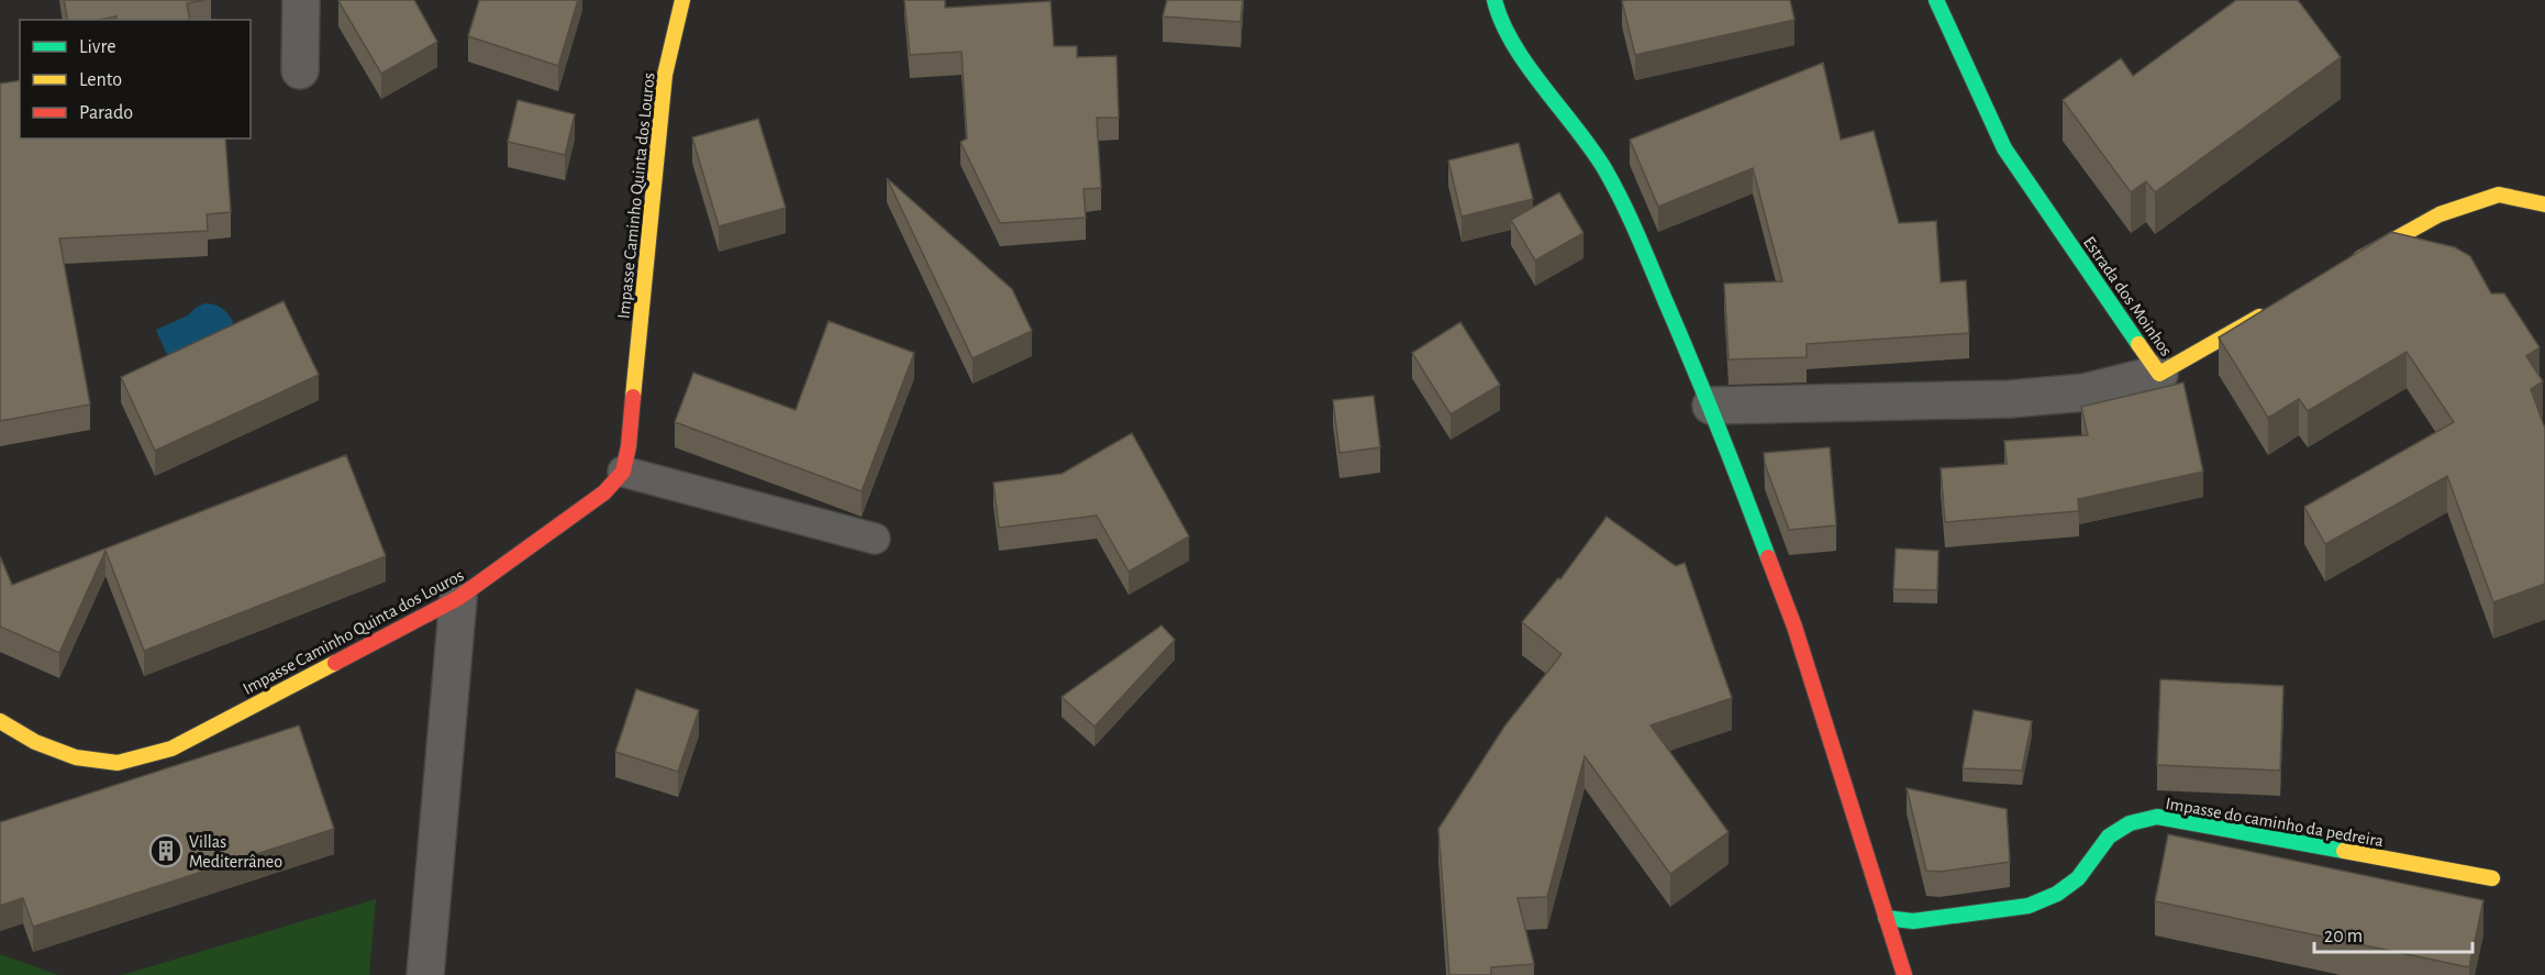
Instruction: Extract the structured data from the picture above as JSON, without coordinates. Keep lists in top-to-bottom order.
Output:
{
  "streets": {
    "street": ["Impasse Caminho Quinta dos Louros", "Estrada dos Moinhos", "Impasse do caminho da pedreira"]
  },
  "places": {
    "building": ["Villas Mediterrâneo"]
  },
  "legend": ["Livre", "Lento", "Parado"],
  "scale_bar": "20 m"
}
